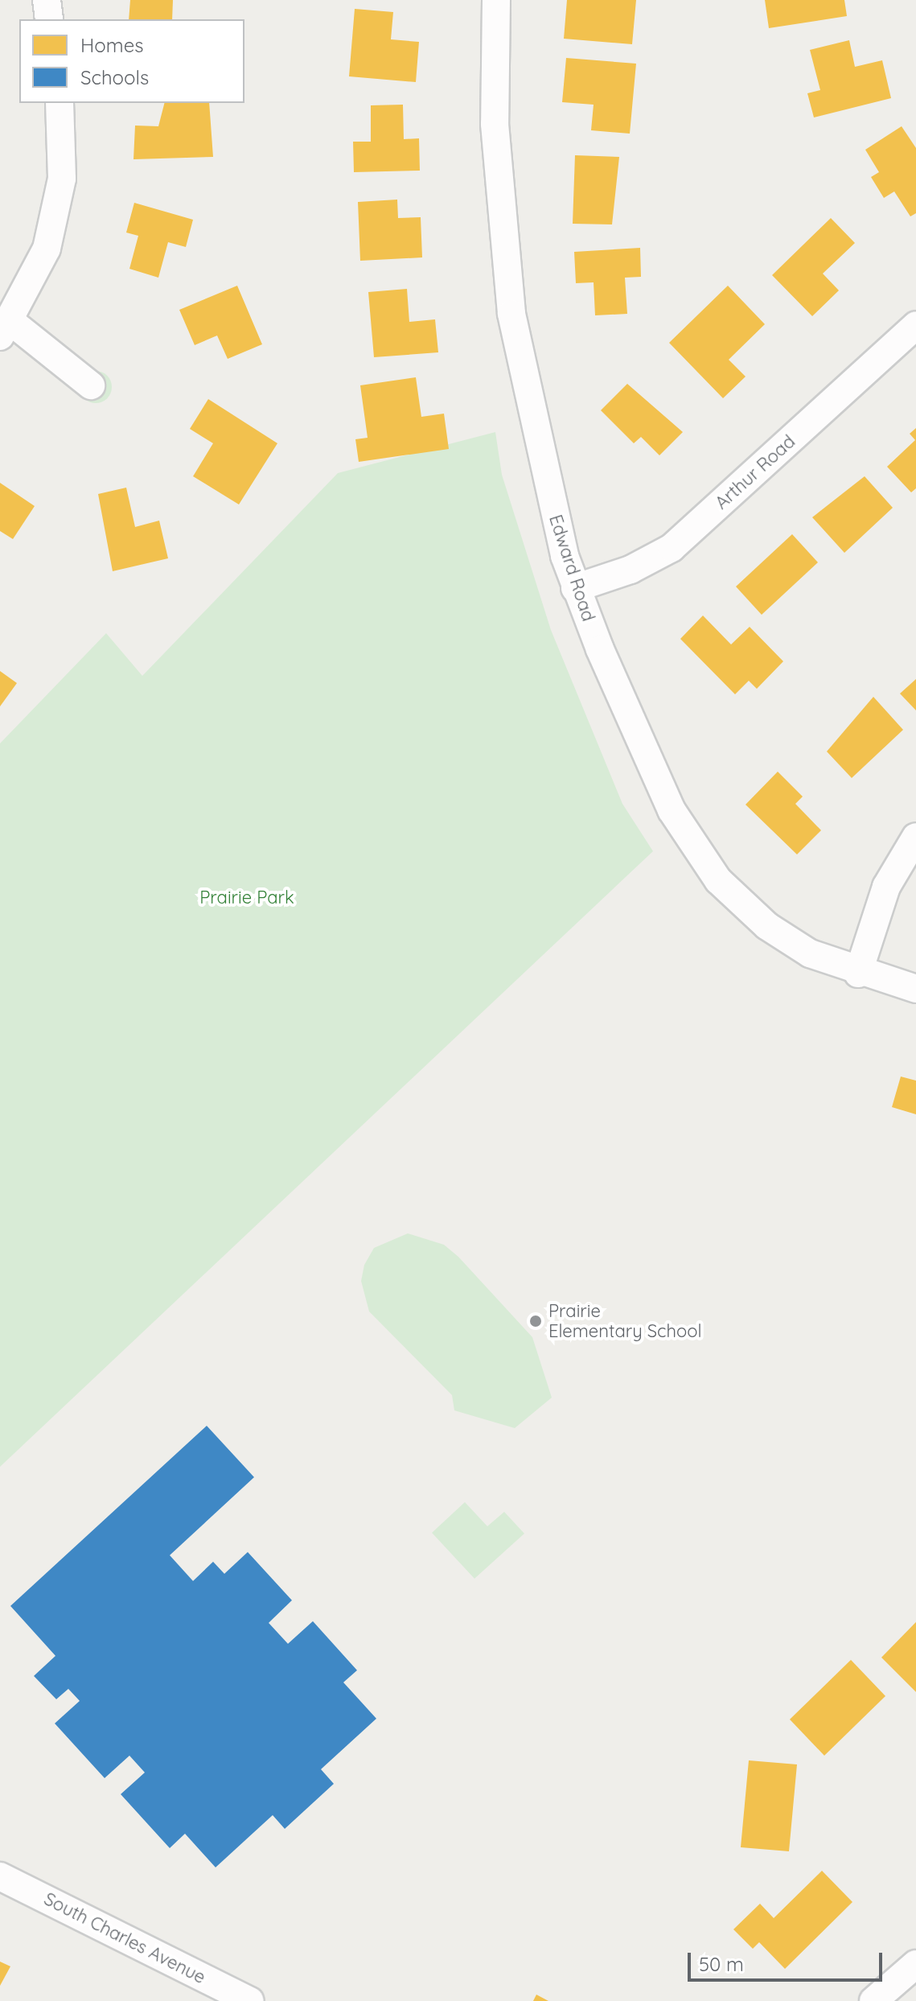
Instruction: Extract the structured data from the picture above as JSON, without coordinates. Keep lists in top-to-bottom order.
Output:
{
  "streets": {
    "street": ["Arthur Road", "Edward Road", "South Charles Avenue"]
  },
  "crossings": [
    ["Arthur Road", "Edward Road"]
  ],
  "parks": ["Prairie Park"],
  "places": ["Prairie Elementary School"],
  "legend": ["Homes", "Schools"],
  "scale_bar": "50 m"
}
